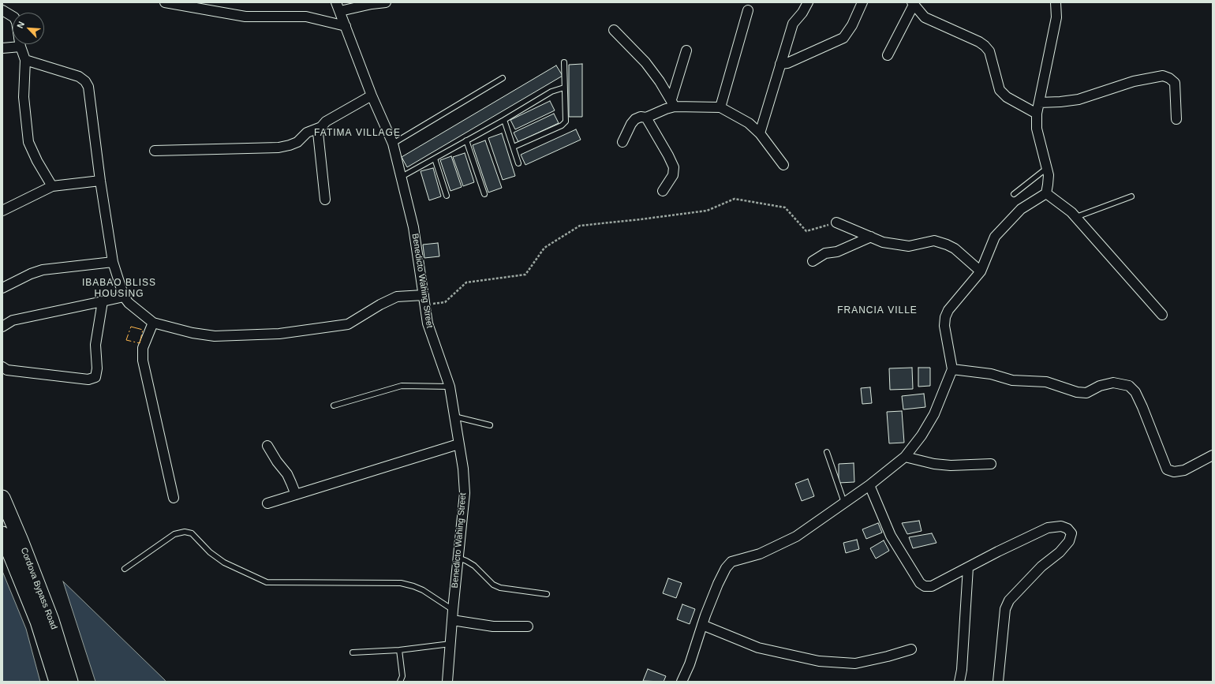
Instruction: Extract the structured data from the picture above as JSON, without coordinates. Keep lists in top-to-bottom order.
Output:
{
  "streets": {
    "main road": ["Cordova Bypass Road"],
    "street": ["Benedicto Wahing Street"]
  },
  "districts": ["FATIMA VILLAGE", "IBABAO BLISS HOUSING", "FRANCIA VILLE"],
  "north": "top left"
}
